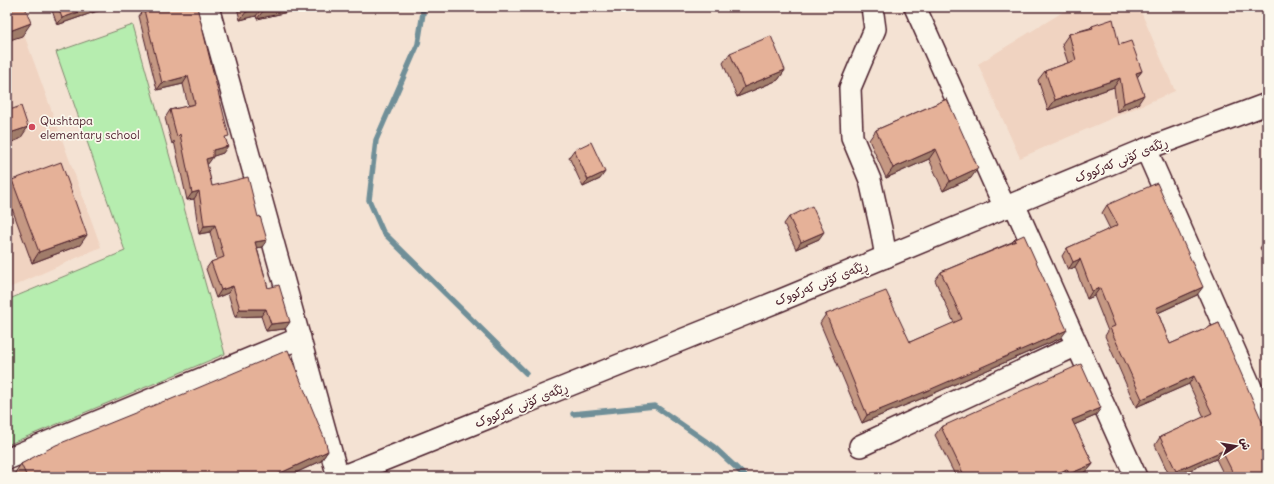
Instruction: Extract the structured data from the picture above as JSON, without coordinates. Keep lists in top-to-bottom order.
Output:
{
  "streets": {
    "street": ["ڕێگەی کۆنی کەرکووک"]
  },
  "places": ["Qushtapa elementary school"],
  "north": "right"
}
